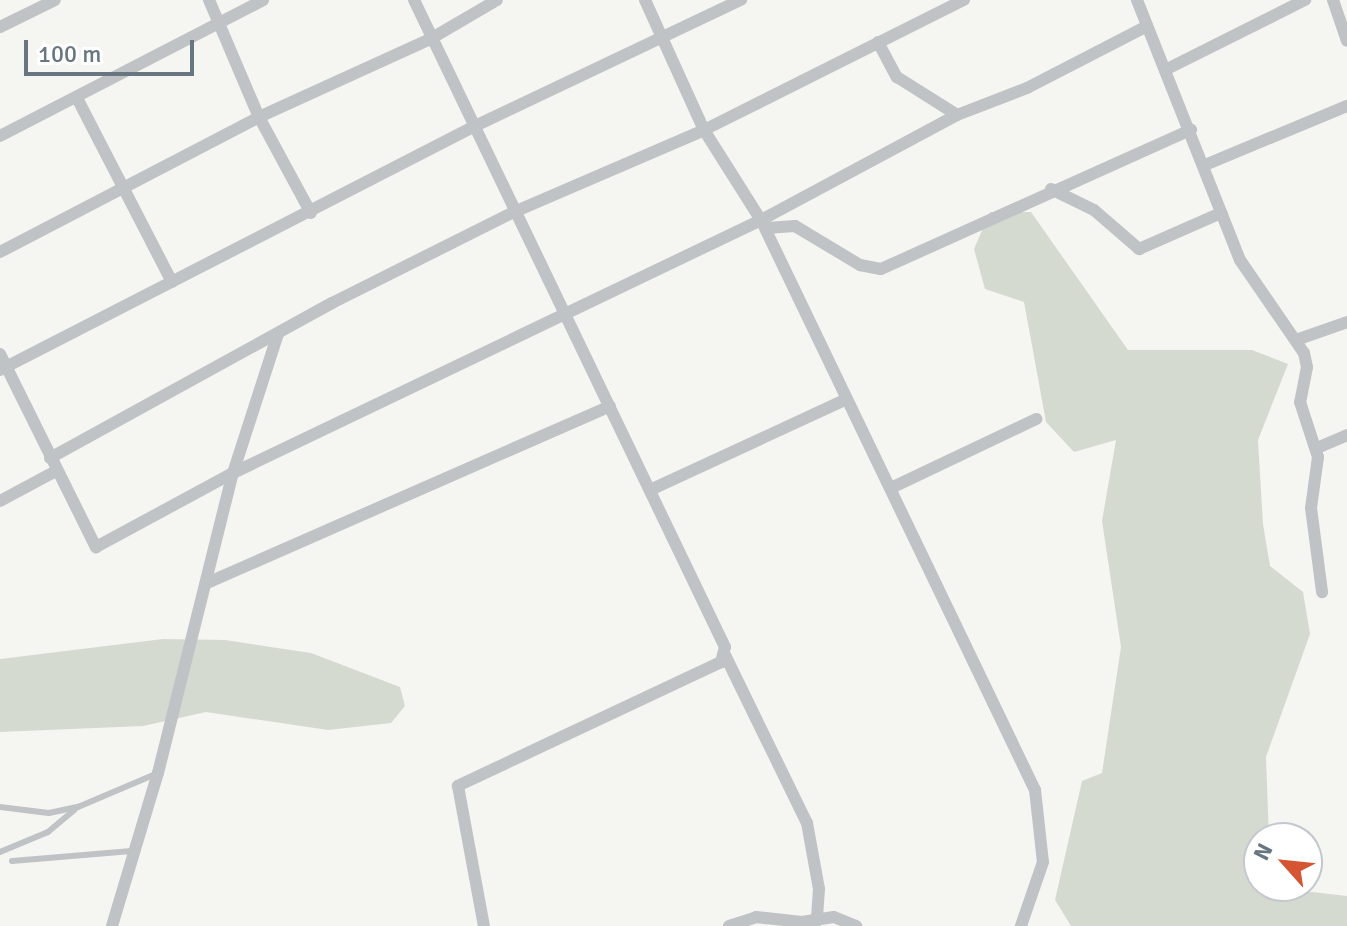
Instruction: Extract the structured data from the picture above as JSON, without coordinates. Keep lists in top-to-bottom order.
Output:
{
  "scale_bar": "100 m",
  "north": "top left"
}
